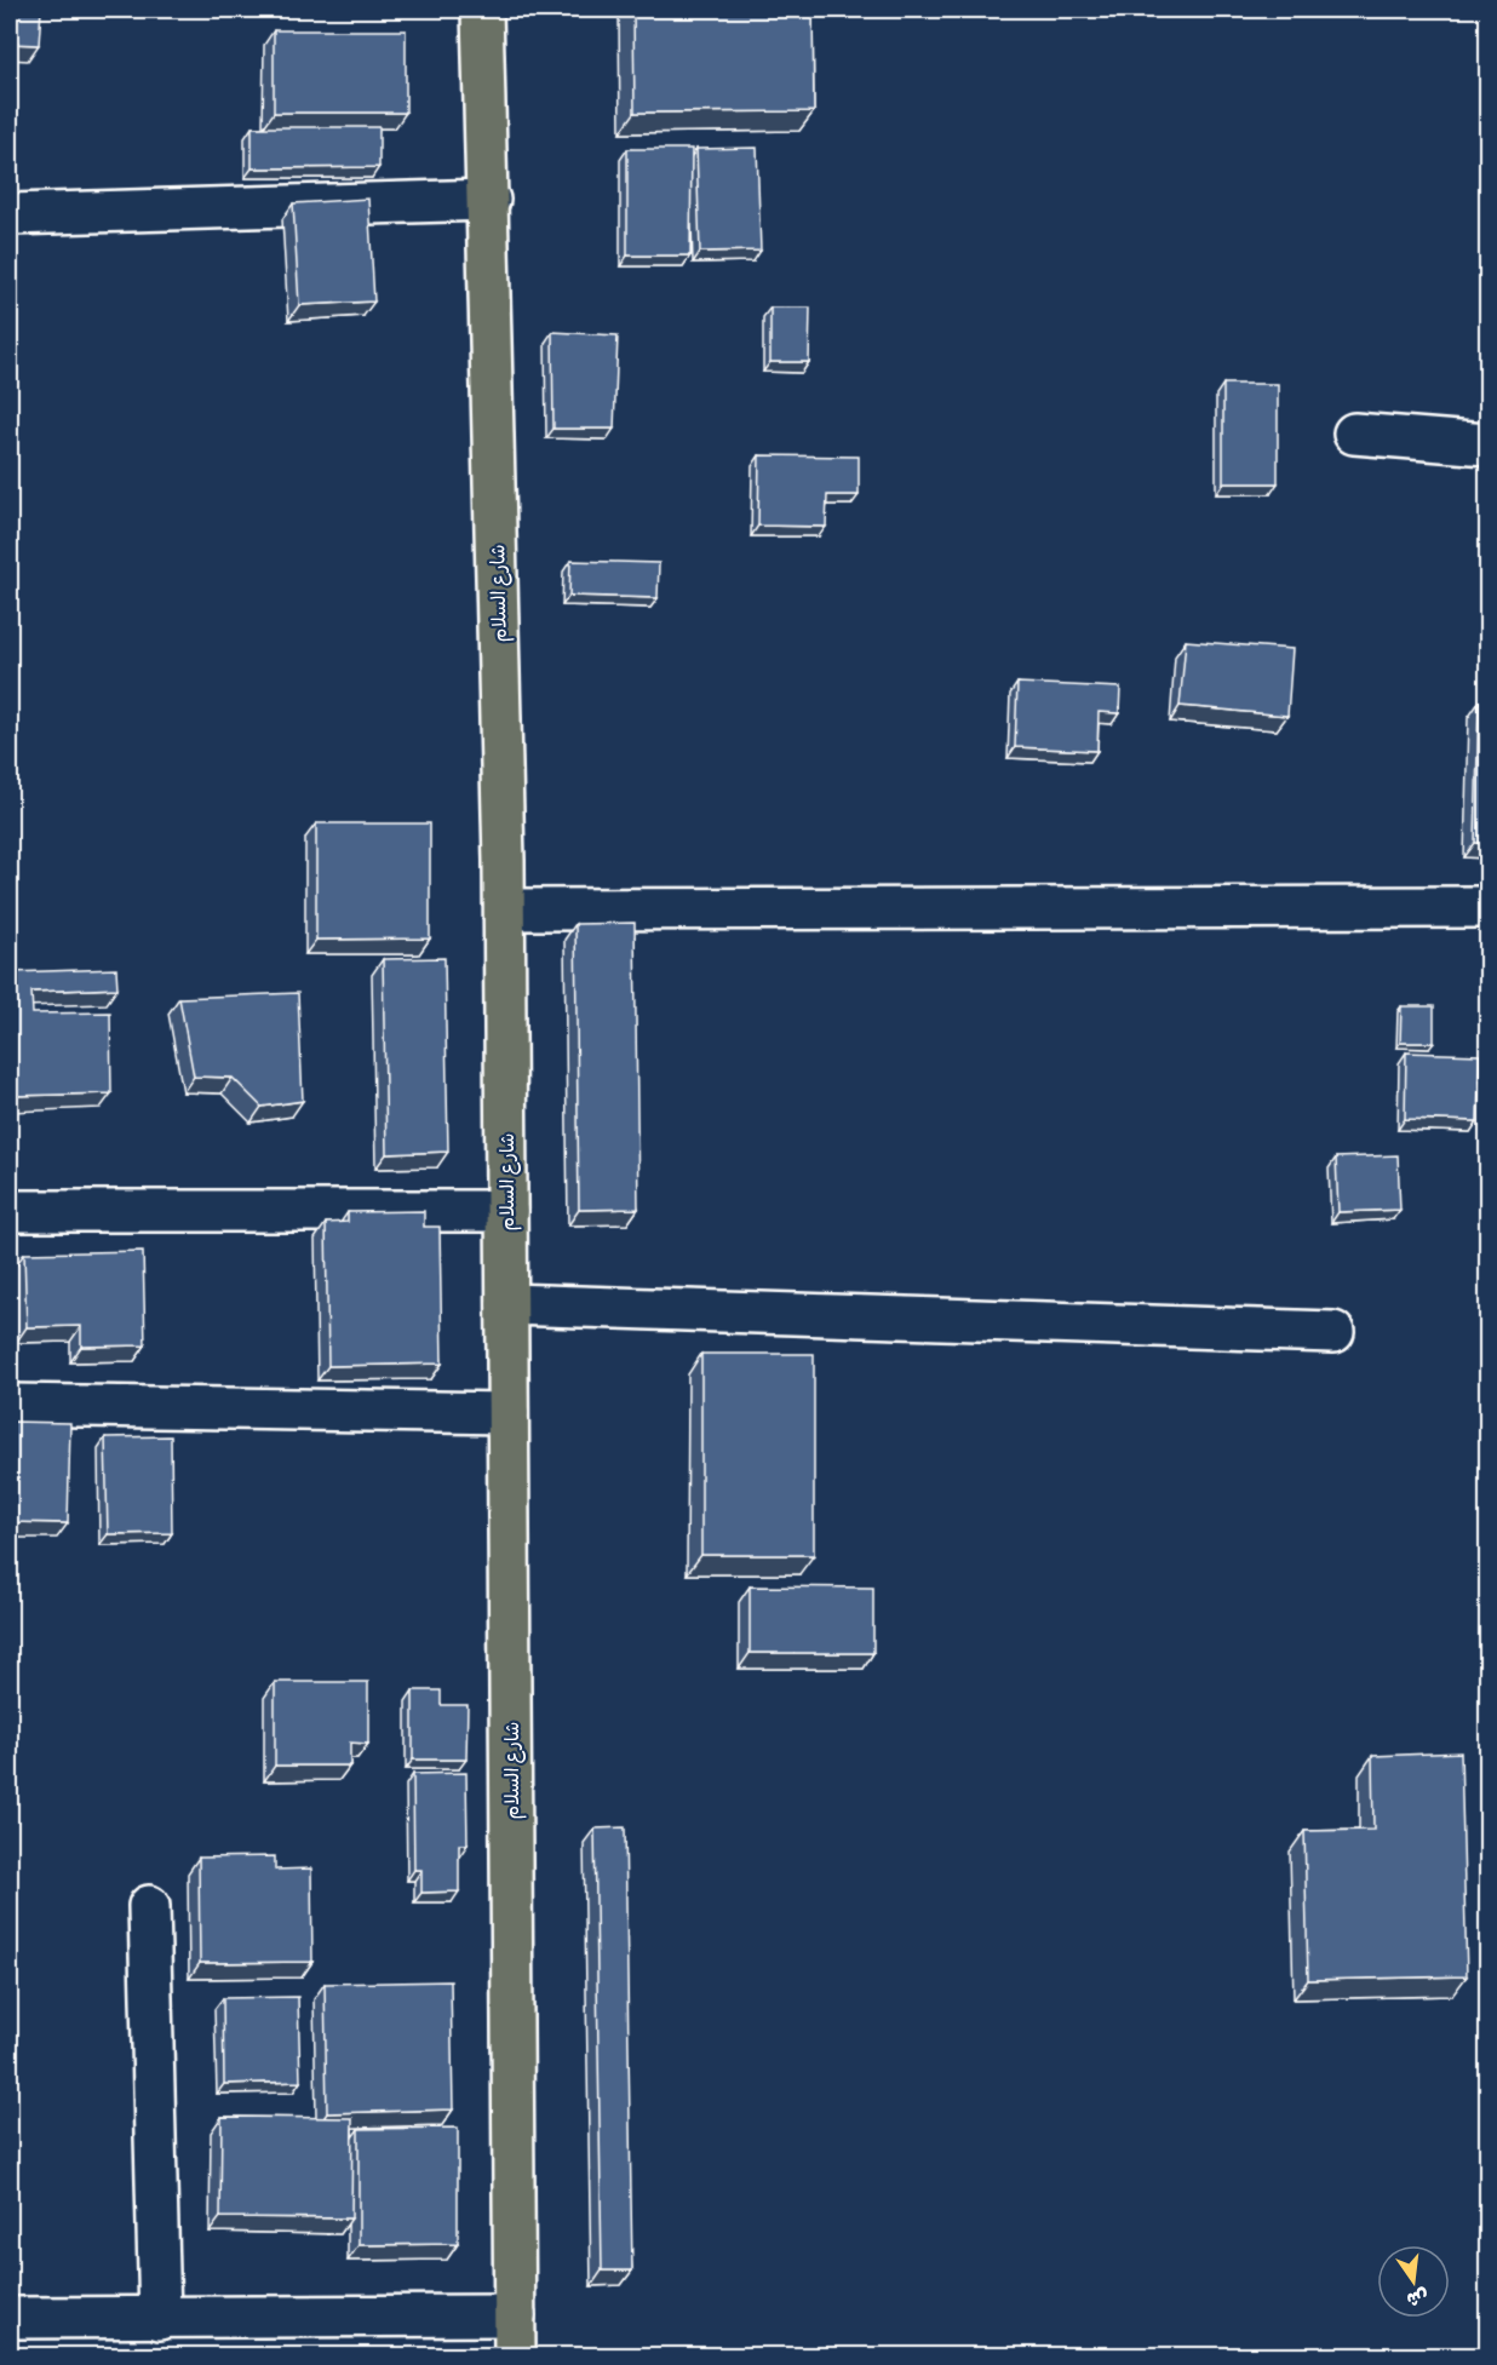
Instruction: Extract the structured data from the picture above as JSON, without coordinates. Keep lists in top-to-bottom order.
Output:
{
  "streets": {
    "main road": ["شارع السلام"]
  },
  "north": "bottom"
}
